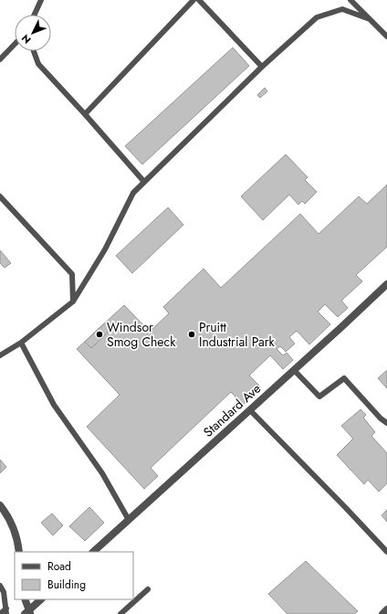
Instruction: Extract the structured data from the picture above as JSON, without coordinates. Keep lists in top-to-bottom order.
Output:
{
  "streets": {
    "street": ["Standard Ave"]
  },
  "places": ["Windsor Smog Check", "Pruitt Industrial Park"],
  "legend": ["Road", "Building"],
  "north": "bottom left"
}
